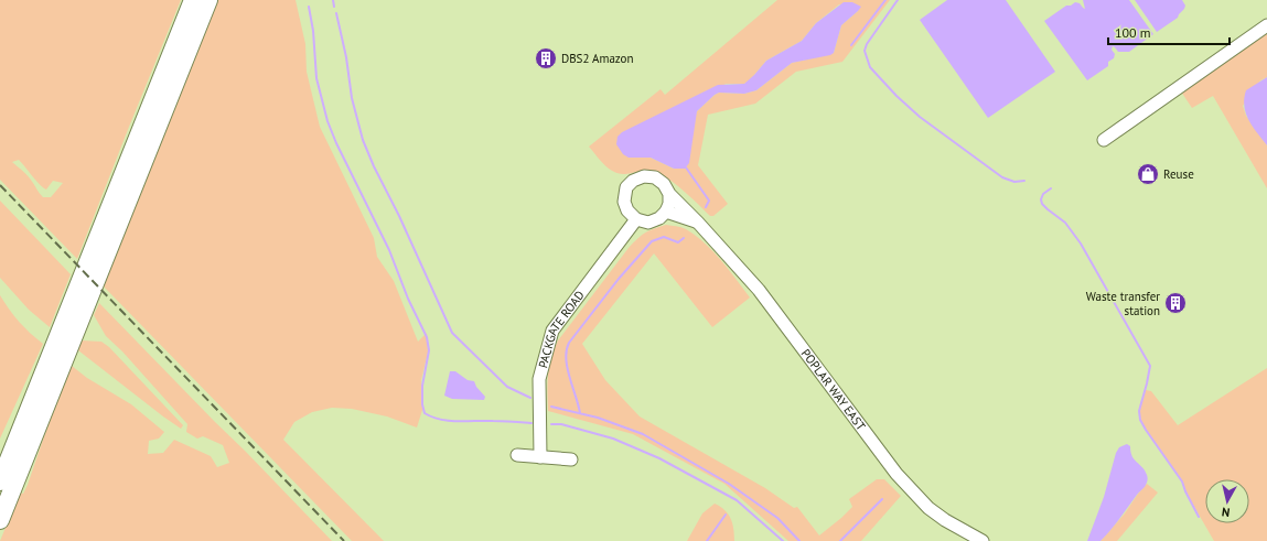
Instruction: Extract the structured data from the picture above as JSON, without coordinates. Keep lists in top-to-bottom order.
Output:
{
  "streets": {
    "street": ["PACKGATE ROAD", "POPLAR WAY EAST"]
  },
  "crossings": [
    ["PACKGATE ROAD", "POPLAR WAY EAST"]
  ],
  "places": {
    "building": ["DBS2 Amazon", "Waste transfer station"],
    "shop": ["Reuse"]
  },
  "scale_bar": "100 m",
  "north": "bottom"
}
